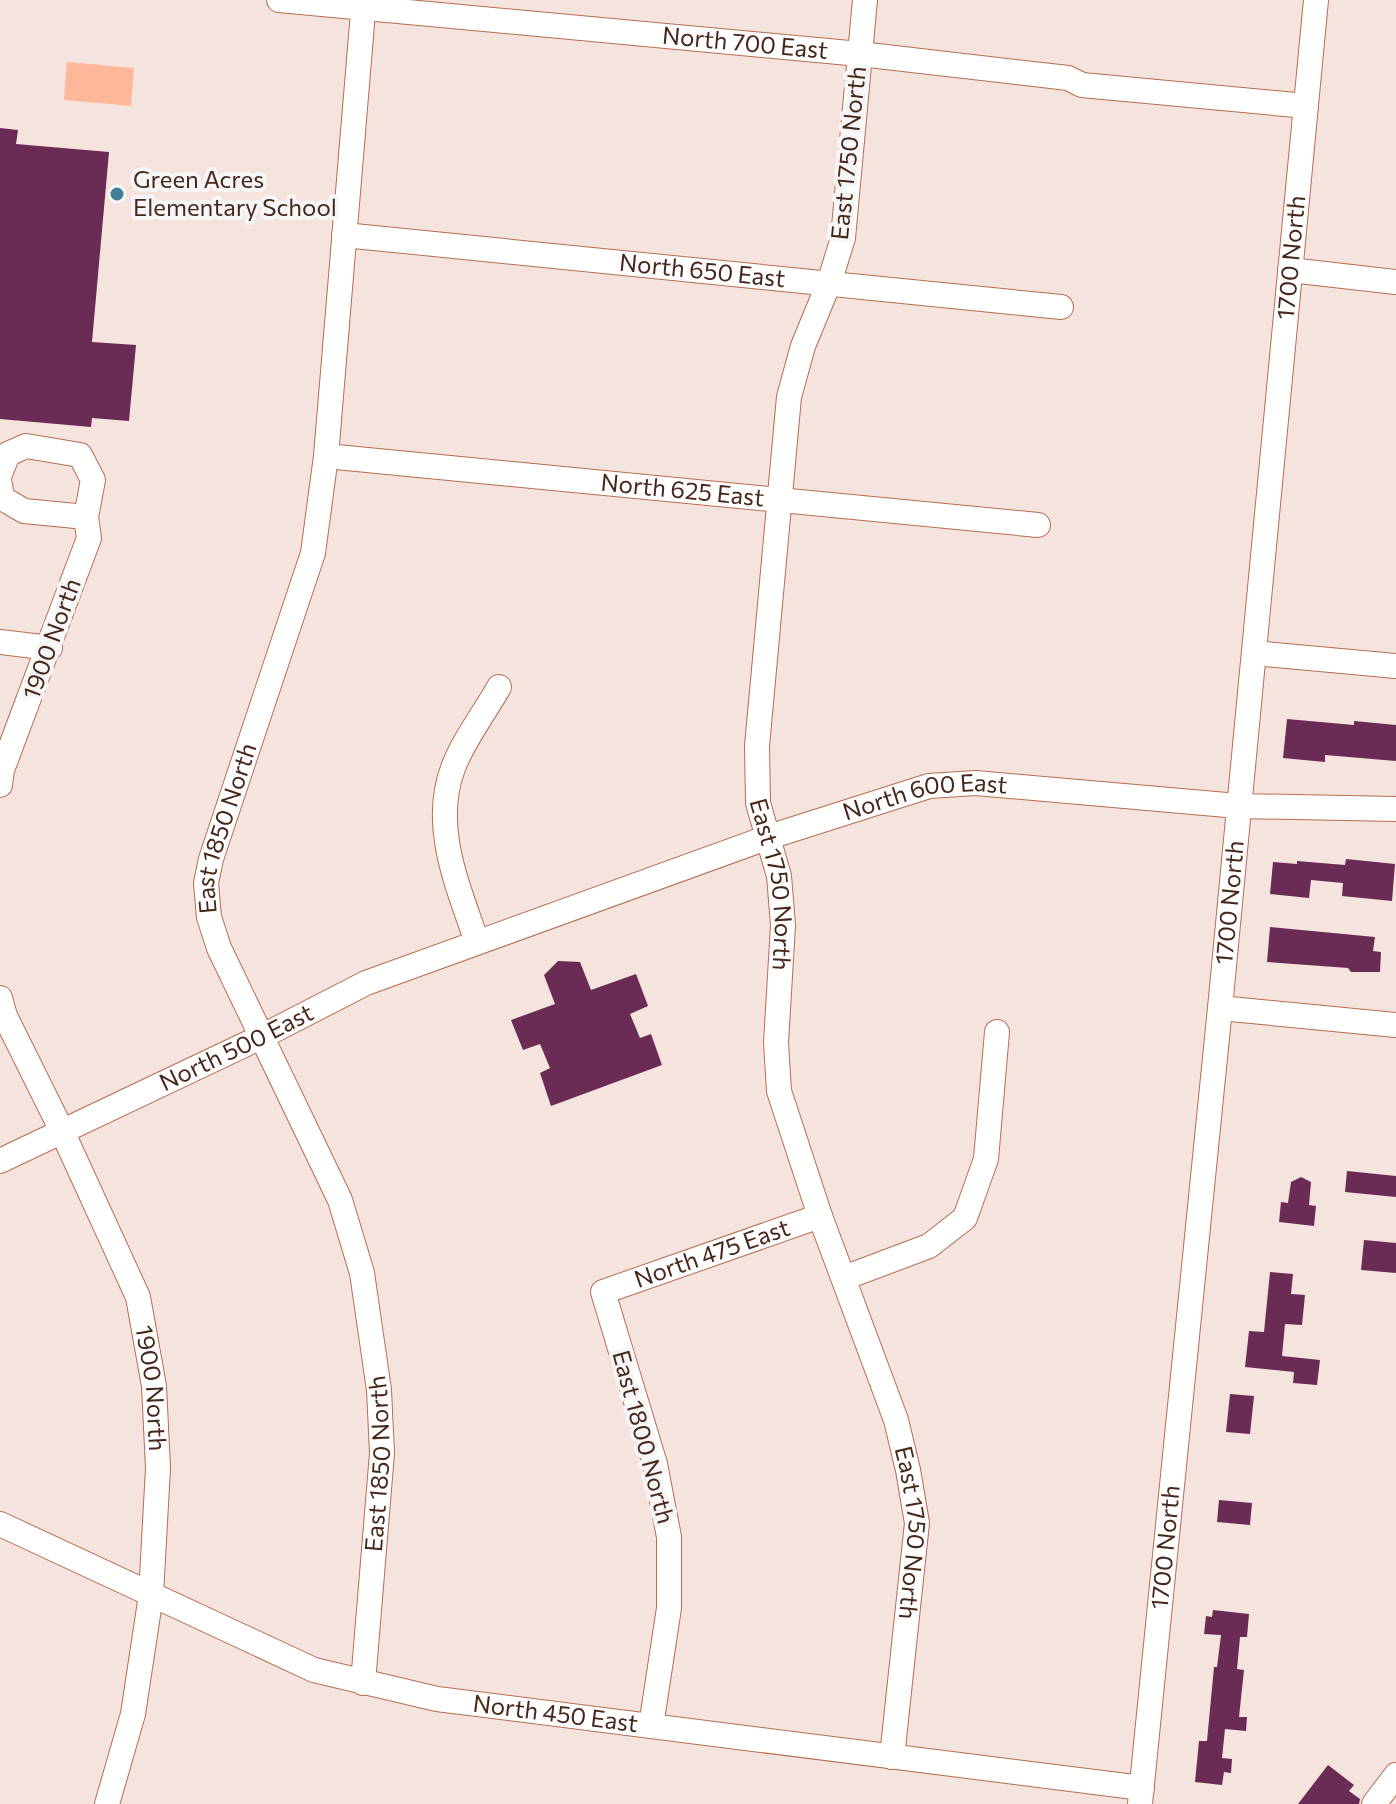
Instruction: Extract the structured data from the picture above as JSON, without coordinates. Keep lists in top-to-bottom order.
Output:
{
  "streets": {
    "street": [
      "North 700 East",
      "East 1750 North",
      "1700 North",
      "North 650 East",
      "North 625 East",
      "1900 North",
      "North 600 East",
      "East 1850 North",
      "North 500 East",
      "North 475 East",
      "East 1800 North",
      "North 450 East"
    ]
  },
  "crossings": [
    ["North 700 East", "East 1750 North"],
    ["North 700 East", "1700 North"],
    ["North 700 East", "East 1850 North"],
    ["East 1750 North", "North 650 East"],
    ["East 1750 North", "North 625 East"],
    ["East 1750 North", "North 600 East"],
    ["East 1750 North", "North 475 East"],
    ["East 1750 North", "North 450 East"],
    ["1700 North", "North 600 East"],
    ["1700 North", "North 450 East"],
    ["North 650 East", "East 1850 North"],
    ["North 625 East", "East 1850 North"],
    ["1900 North", "North 500 East"],
    ["1900 North", "North 450 East"],
    ["North 600 East", "North 500 East"],
    ["East 1850 North", "North 500 East"],
    ["East 1850 North", "North 450 East"],
    ["North 475 East", "East 1800 North"],
    ["East 1800 North", "North 450 East"]
  ],
  "places": ["Green Acres Elementary School"]
}
